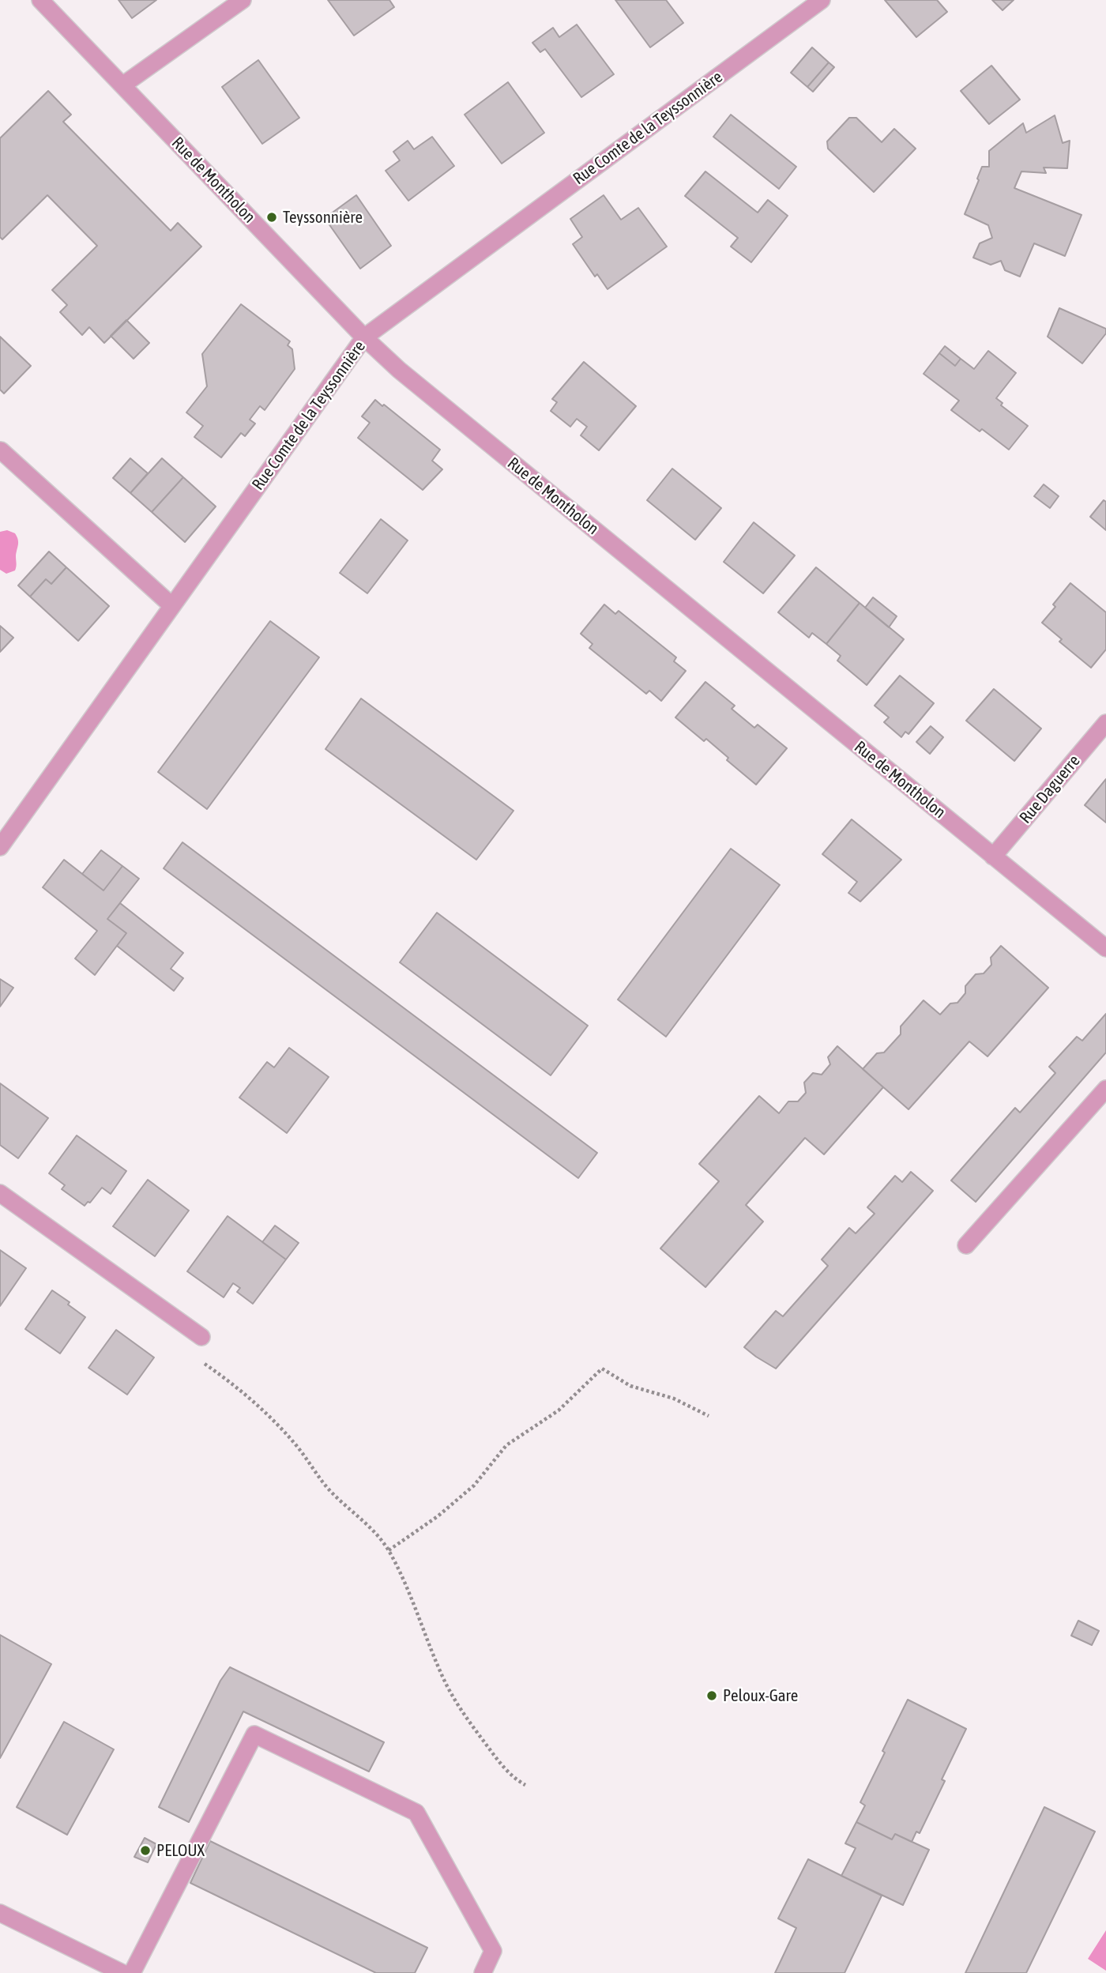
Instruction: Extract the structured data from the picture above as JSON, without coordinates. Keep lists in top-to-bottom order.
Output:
{
  "streets": {
    "street": ["Rue Comte de la Teyssonnière", "Rue de Montholon", "Rue Daguerre"]
  },
  "crossings": [
    ["Rue Comte de la Teyssonnière", "Rue de Montholon"],
    ["Rue de Montholon", "Rue Daguerre"]
  ],
  "places": ["Teyssonnière", "Peloux-Gare", "PELOUX"]
}
